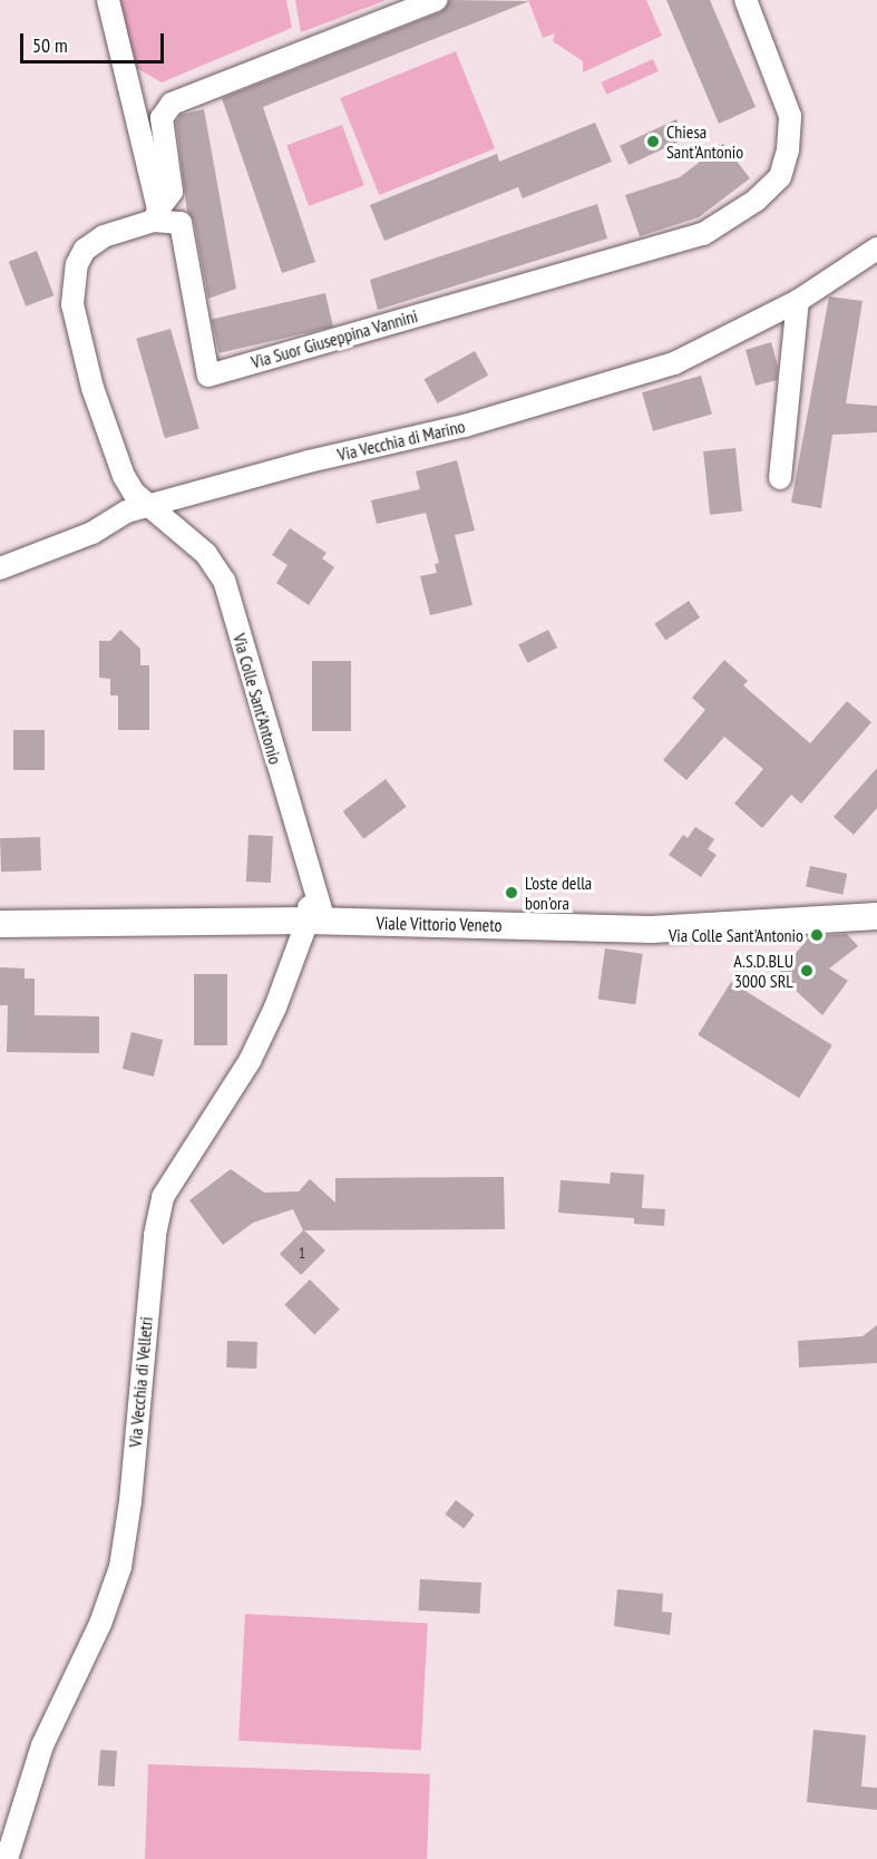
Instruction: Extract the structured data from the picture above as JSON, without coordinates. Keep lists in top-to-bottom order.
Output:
{
  "streets": {
    "main road": ["Viale Vittorio Veneto"],
    "street": [
      "Via Suor Giuseppina Vannini",
      "Via Vecchia di Marino",
      "Via Colle Sant'Antonio",
      "Via Vecchia di Velletri"
    ]
  },
  "crossings": [
    ["Via Vecchia di Marino", "Via Colle Sant'Antonio"],
    ["Via Colle Sant'Antonio", "Viale Vittorio Veneto"],
    ["Via Colle Sant'Antonio", "Via Vecchia di Velletri"],
    ["Viale Vittorio Veneto", "Via Vecchia di Velletri"]
  ],
  "places": [
    "Chiesa Sant'Antonio",
    "L’oste della bon’ora",
    "Via Colle Sant'Antonio",
    "A.S.D.BLU 3000 SRL"
  ],
  "house_numbers": ["1"],
  "scale_bar": "50 m"
}
